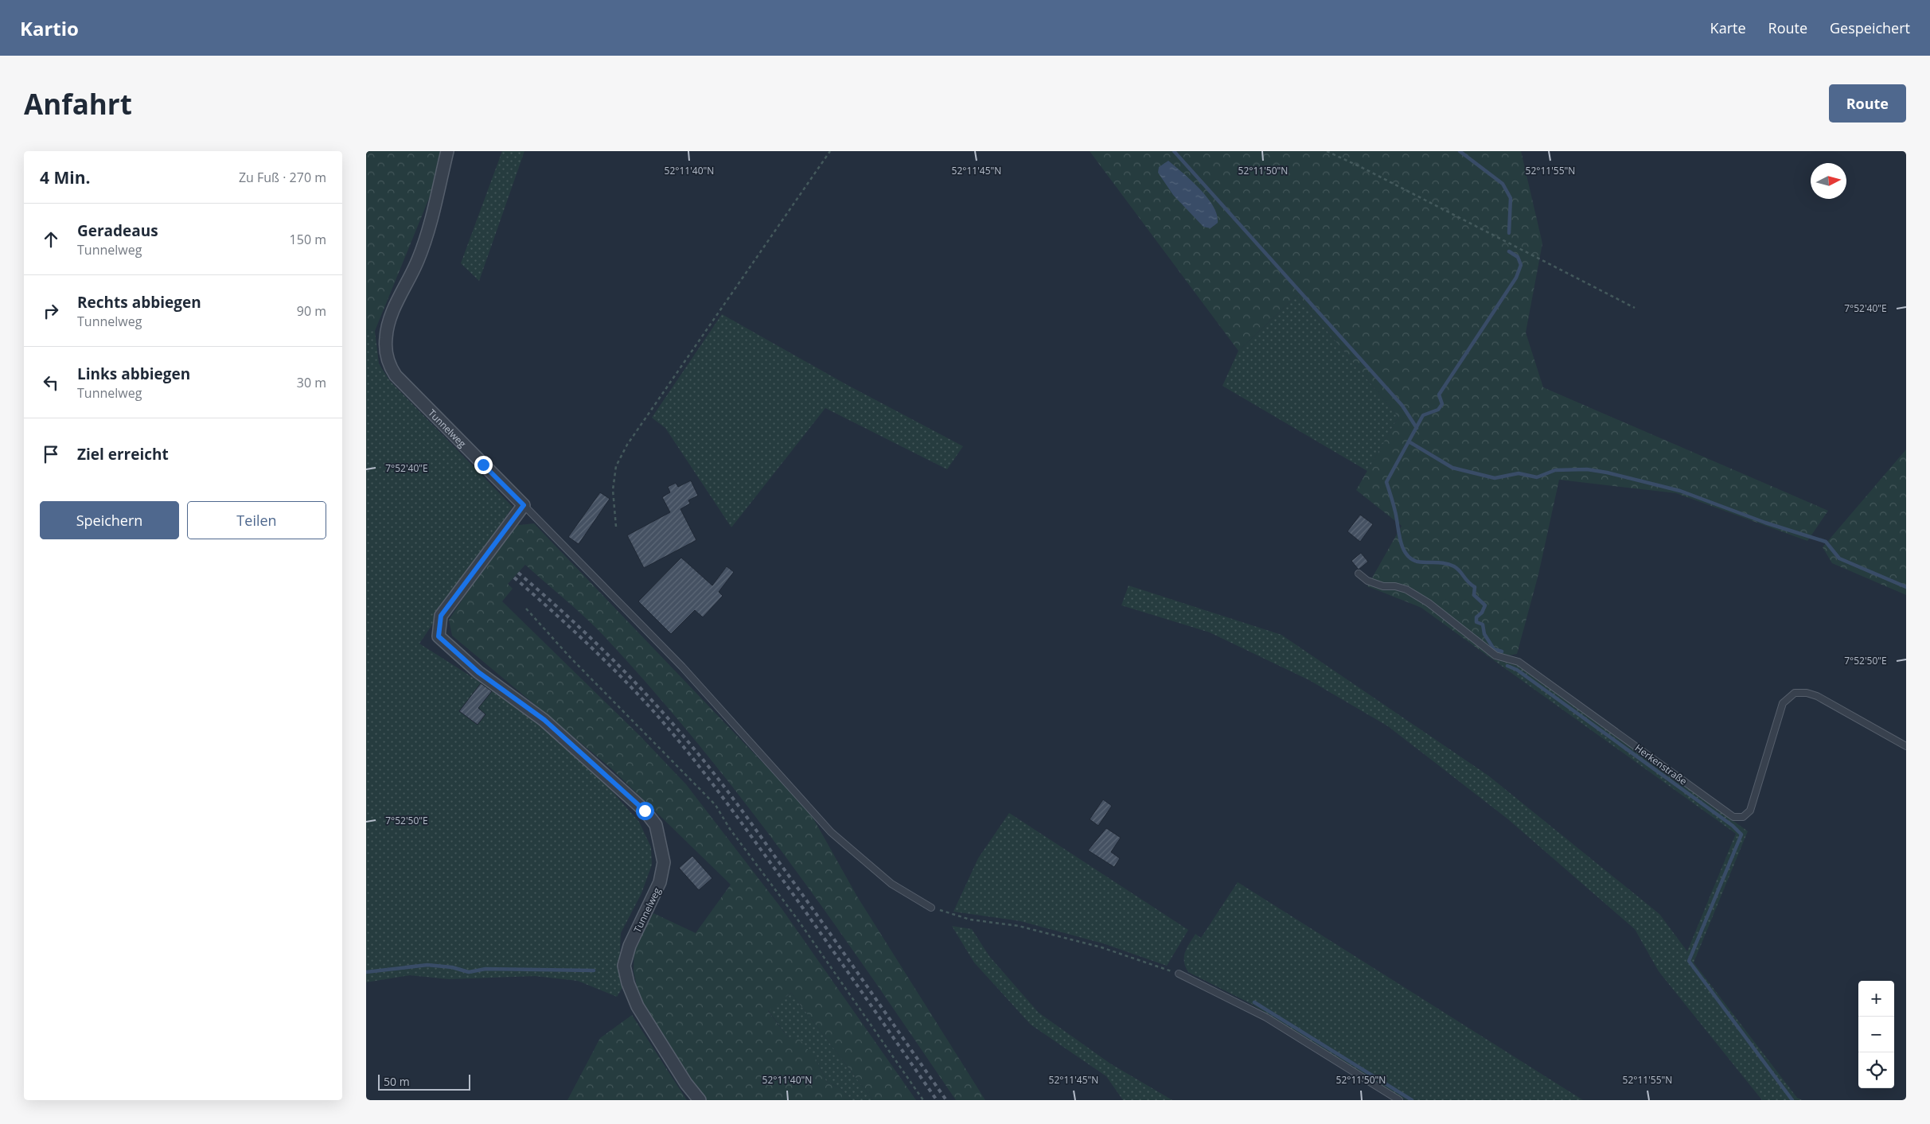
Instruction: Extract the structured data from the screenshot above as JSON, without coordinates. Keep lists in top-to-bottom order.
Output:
{
  "streets": {
    "street": ["Tunnelweg"],
    "lane": ["Herkenstraße"]
  },
  "scale_bar": "50 m",
  "north": "right",
  "page": {
    "header": "Kartio",
    "nav": ["Karte", "Route", "Gespeichert"],
    "buttons": [
      "Route",
      ["Speichern", "Teilen"]
    ],
    "title": "Anfahrt",
    "heading": ["4 Min.", "Zu Fuß · 270 m"],
    "list": [
      ["Geradeaus", "Tunnelweg", "150 m"],
      ["Rechts abbiegen", "Tunnelweg", "90 m"],
      ["Links abbiegen", "Tunnelweg", "30 m"],
      "Ziel erreicht"
    ],
    "map_buttons": ["+", "−"],
    "scale": "50 m"
  },
  "coordinates": [
    "52°11'40\"N",
    "52°11'45\"N",
    "52°11'50\"N",
    "52°11'55\"N",
    "7°52'40\"E",
    "7°52'50\"E"
  ]
}
